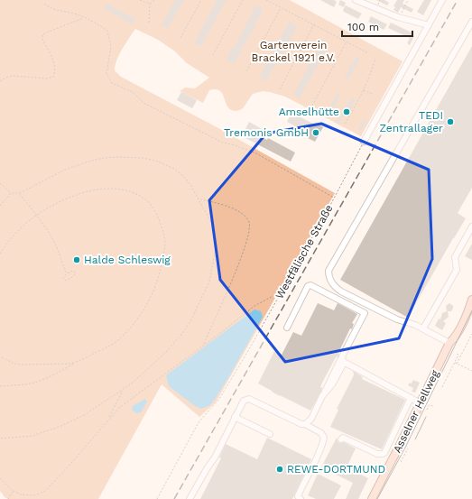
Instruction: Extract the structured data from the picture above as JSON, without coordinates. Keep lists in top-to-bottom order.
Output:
{
  "streets": {
    "main road": ["Asselner Hellweg"],
    "path": ["Westfälische Straße"]
  },
  "parks": ["Gartenverein Brackel 1921 e.V."],
  "places": [
    "Amselhütte",
    "TEDI Zentrallager",
    "Tremonis GmbH",
    "Halde Schleswig",
    "REWE-DORTMUND"
  ],
  "scale_bar": "100 m"
}
